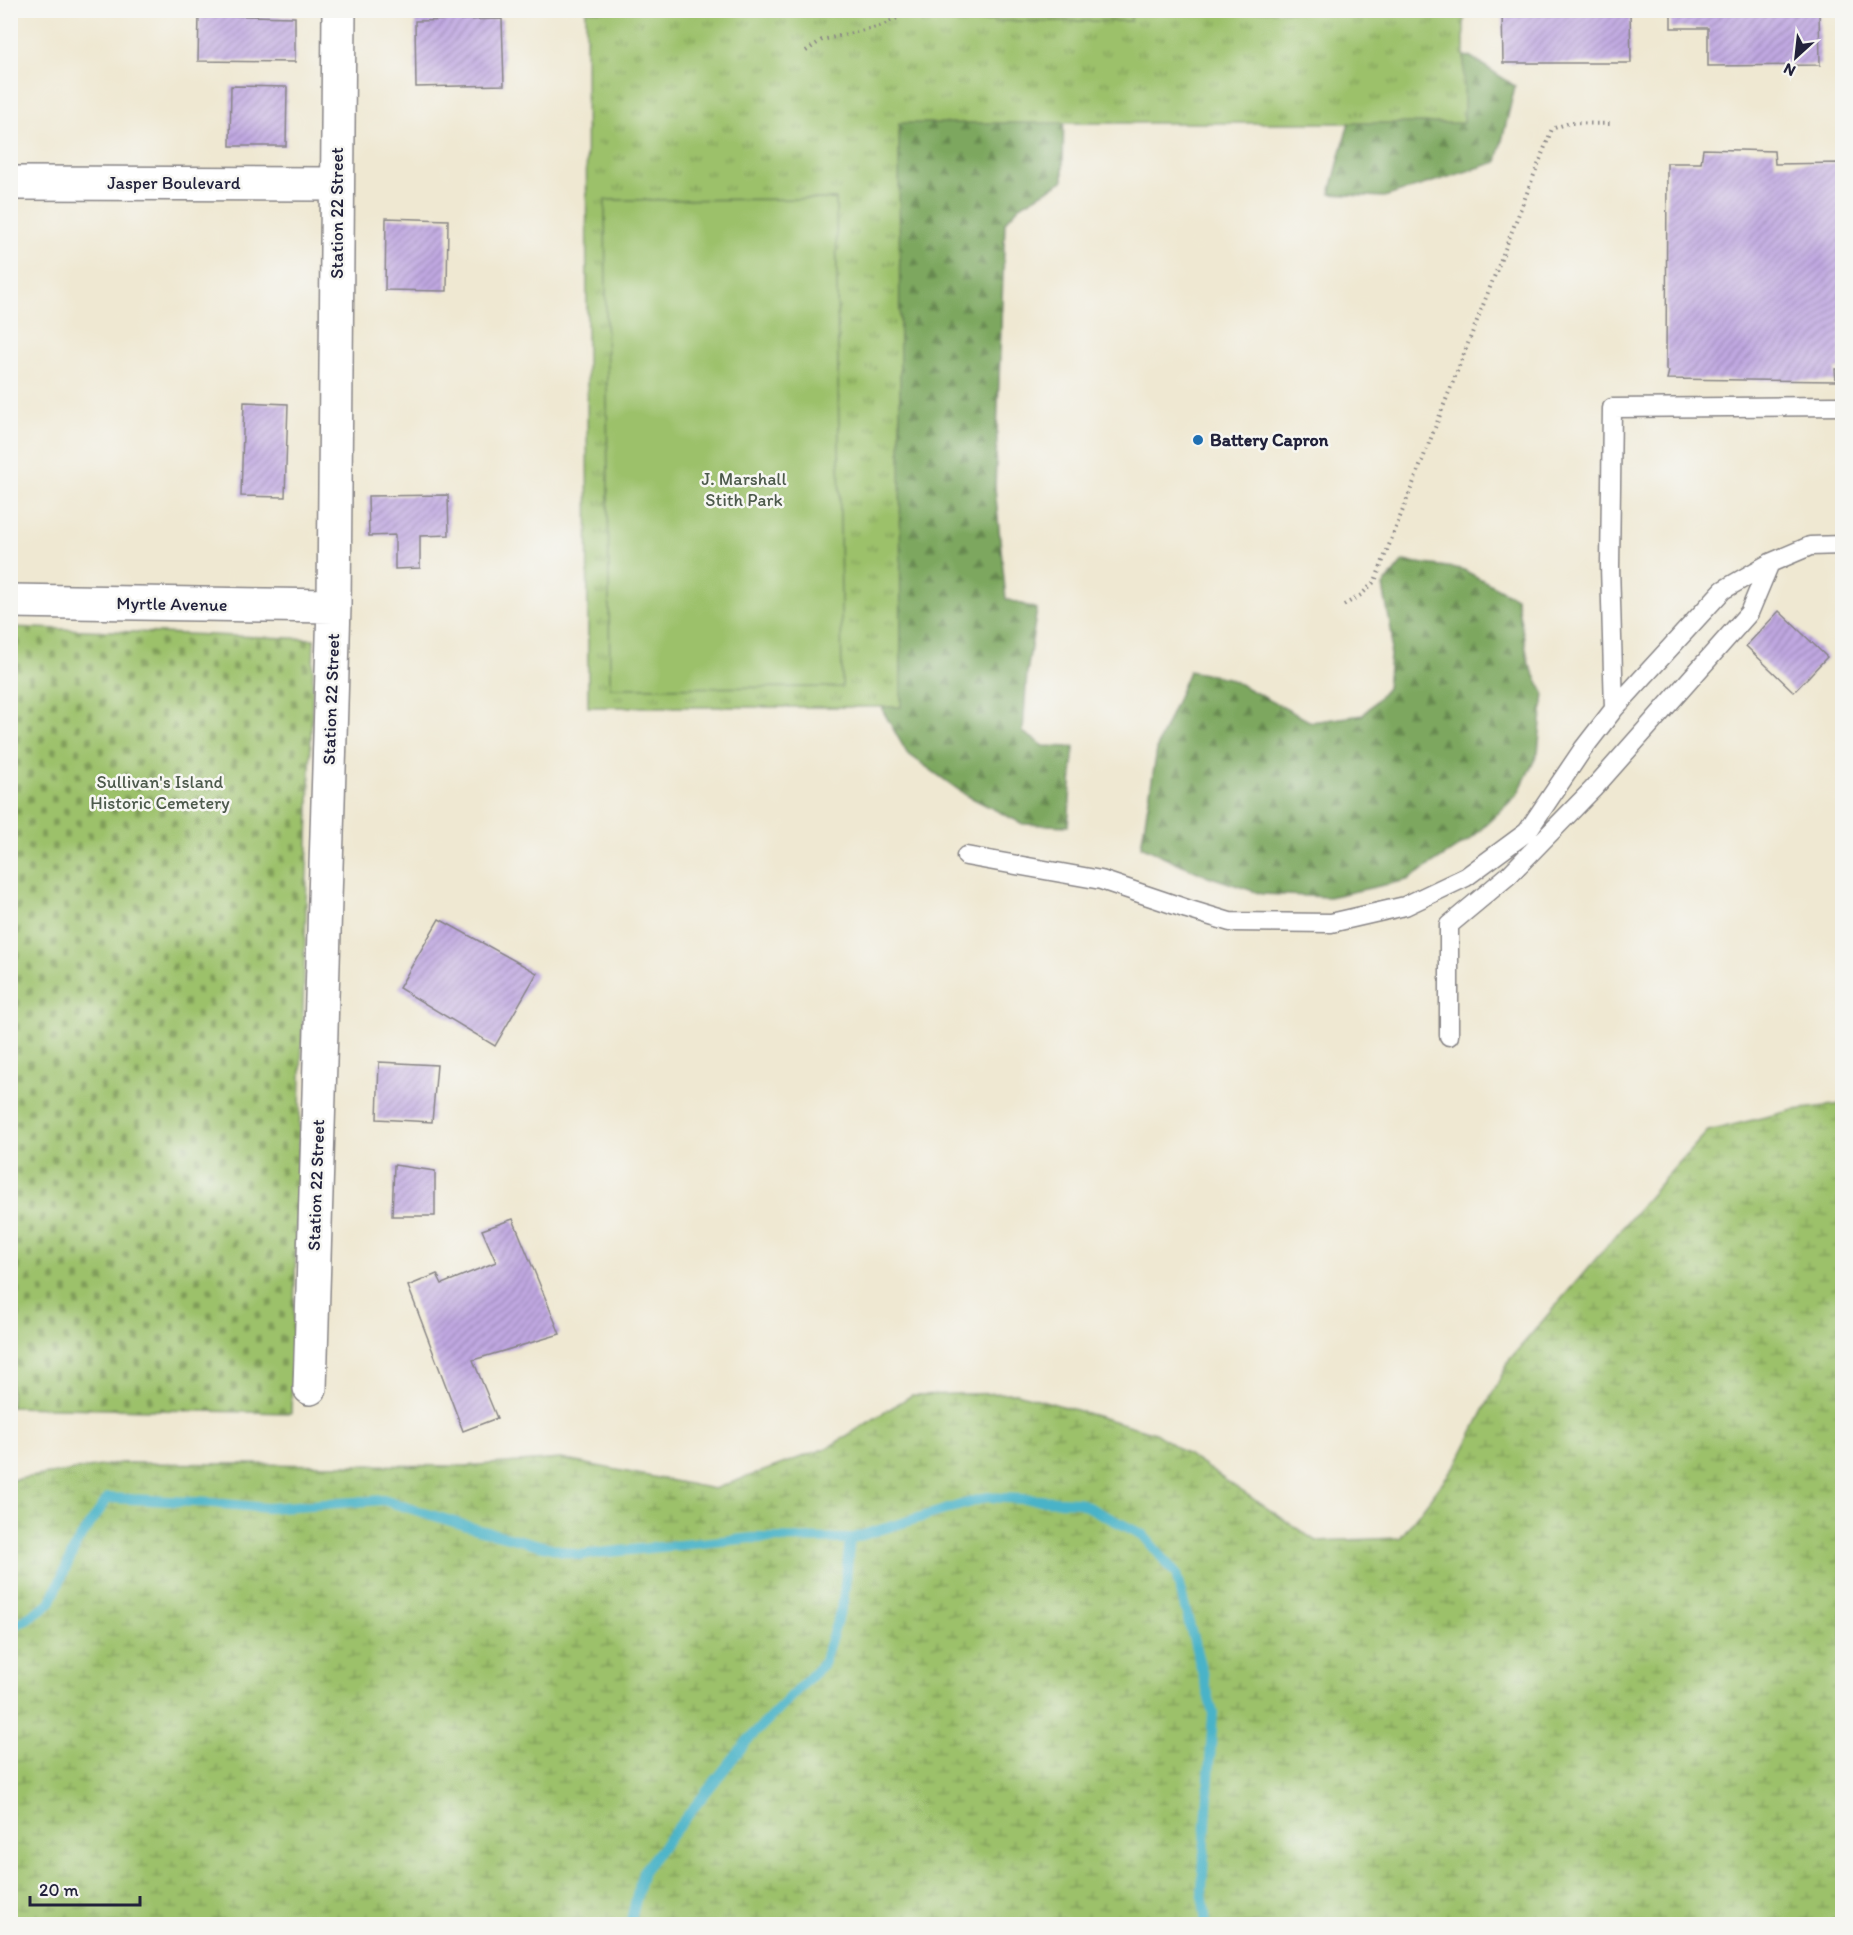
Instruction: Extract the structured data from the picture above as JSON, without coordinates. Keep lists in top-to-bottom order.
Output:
{
  "streets": {
    "street": ["Jasper Boulevard", "Station 22 Street", "Myrtle Avenue"]
  },
  "crossings": [
    ["Jasper Boulevard", "Station 22 Street"],
    ["Station 22 Street", "Myrtle Avenue"]
  ],
  "parks": ["J. Marshall Stith Park", "Sullivan's Island Historic Cemetery"],
  "places": ["Battery Capron"],
  "scale_bar": "20 m",
  "north": "bottom left"
}
